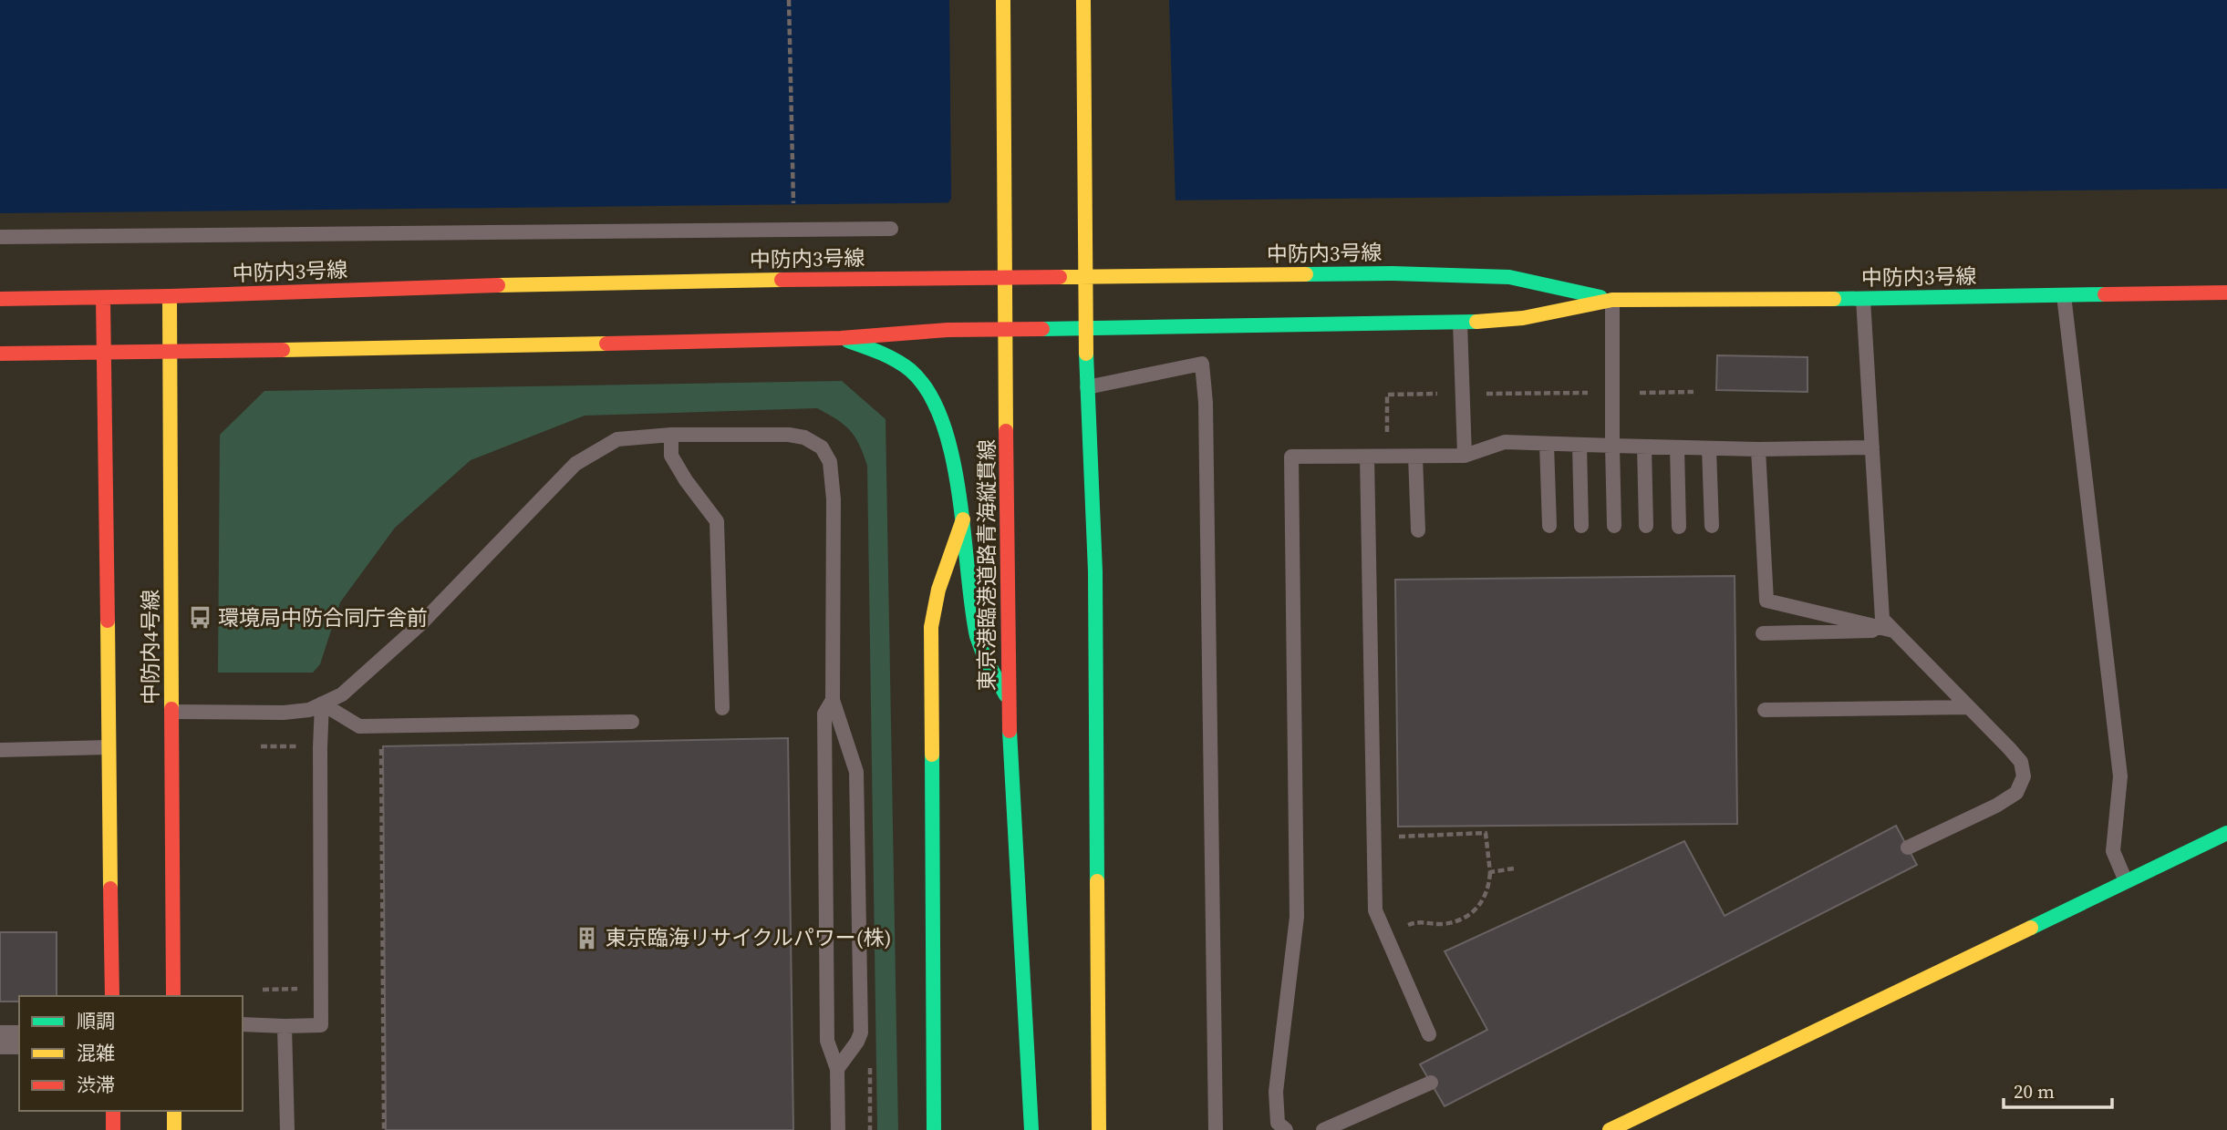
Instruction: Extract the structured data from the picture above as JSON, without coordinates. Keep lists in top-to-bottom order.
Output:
{
  "streets": {
    "street": ["中防内3号線", "東京港臨港道路青海縦貫線", "中防内4号線"]
  },
  "crossings": [
    ["中防内3号線", "東京港臨港道路青海縦貫線"],
    ["中防内3号線", "中防内4号線"]
  ],
  "places": {
    "bus stop": ["環境局中防合同庁舎前"],
    "building": ["東京臨海リサイクルパワー(株)"]
  },
  "legend": ["順調", "混雑", "渋滞"],
  "scale_bar": "20 m"
}
